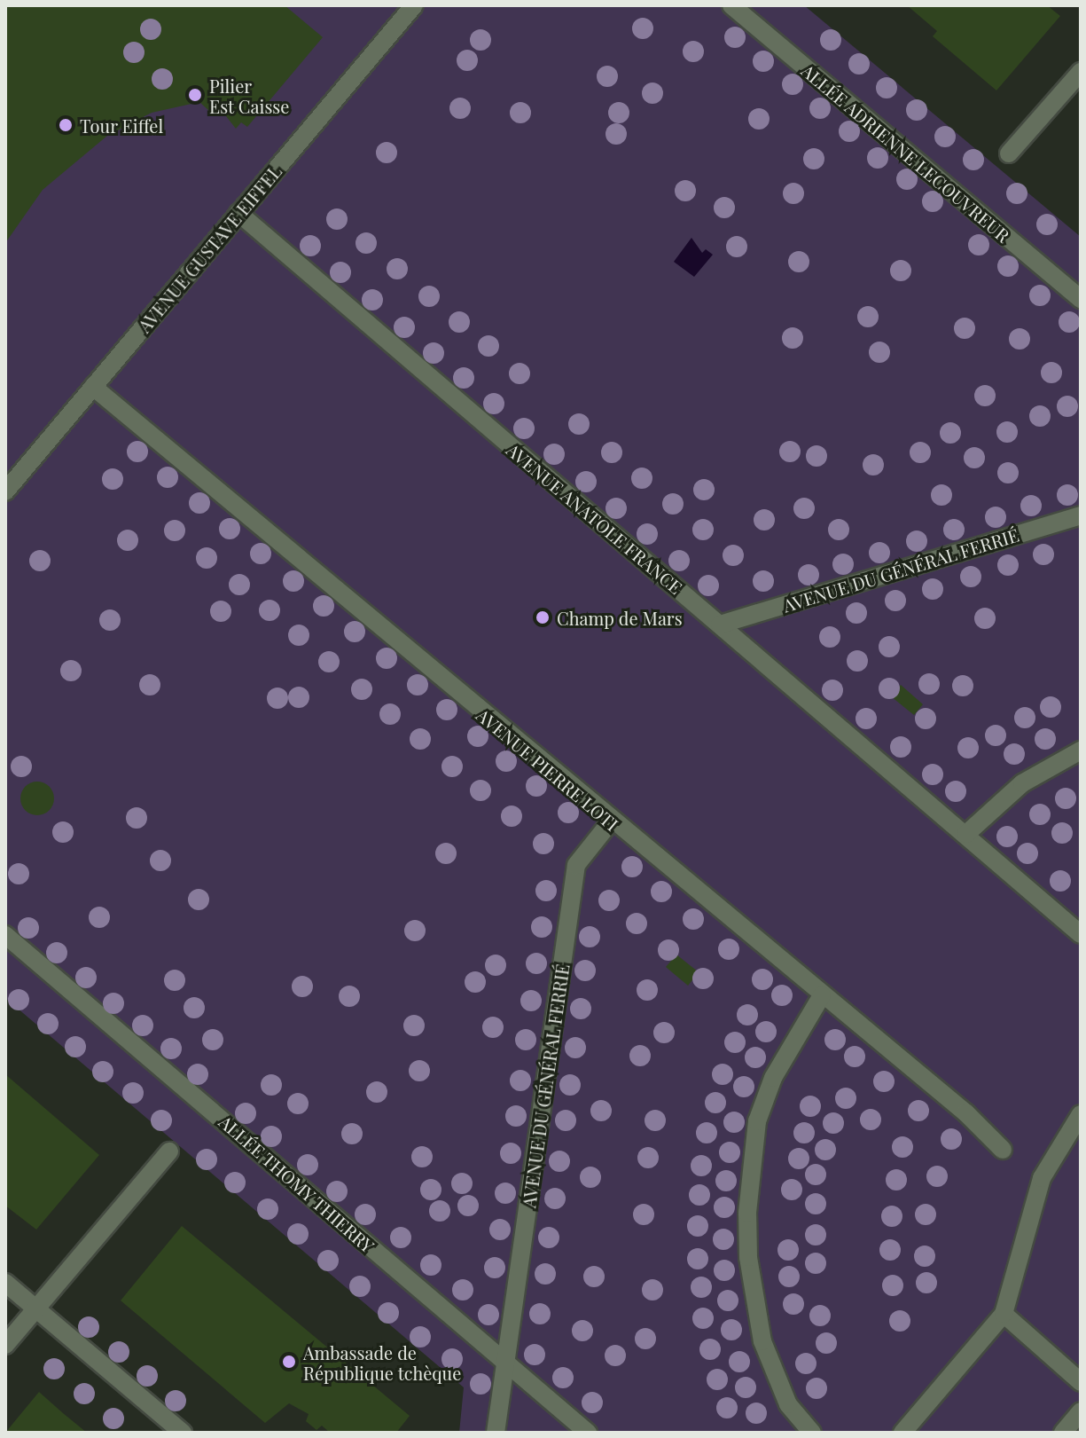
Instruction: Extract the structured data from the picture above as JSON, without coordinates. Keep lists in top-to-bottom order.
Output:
{
  "streets": {
    "street": [
      "ALLÉE ADRIENNE LECOUVREUR",
      "AVENUE GUSTAVE EIFFEL",
      "AVENUE ANATOLE FRANCE",
      "AVENUE DU GÉNÉRAL FERRIÉ",
      "AVENUE PIERRE LOTI",
      "ALLÉE THOMY THIERRY"
    ]
  },
  "crossings": [
    ["AVENUE GUSTAVE EIFFEL", "AVENUE ANATOLE FRANCE"],
    ["AVENUE GUSTAVE EIFFEL", "AVENUE PIERRE LOTI"],
    ["AVENUE ANATOLE FRANCE", "AVENUE DU GÉNÉRAL FERRIÉ"],
    ["AVENUE DU GÉNÉRAL FERRIÉ", "AVENUE PIERRE LOTI"],
    ["AVENUE DU GÉNÉRAL FERRIÉ", "ALLÉE THOMY THIERRY"]
  ],
  "places": [
    "Pilier Est Caisse",
    "Tour Eiffel",
    "Champ de Mars",
    "Ambassade de République tchèque"
  ]
}
